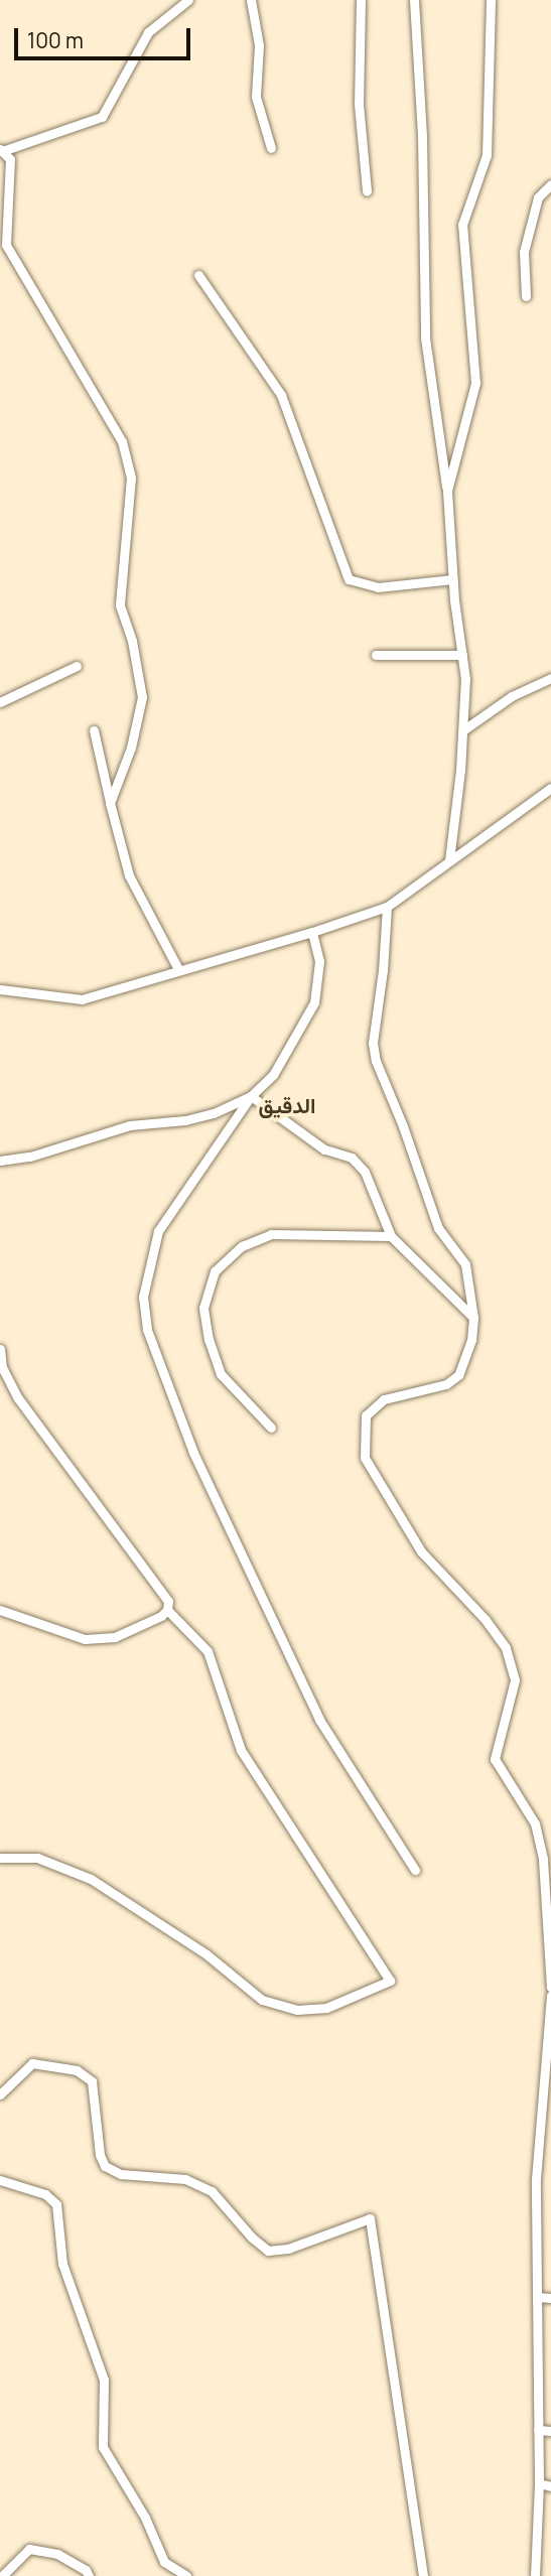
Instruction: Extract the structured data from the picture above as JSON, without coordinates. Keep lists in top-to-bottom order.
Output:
{
  "districts": ["الدقيق"],
  "scale_bar": "100 m"
}
